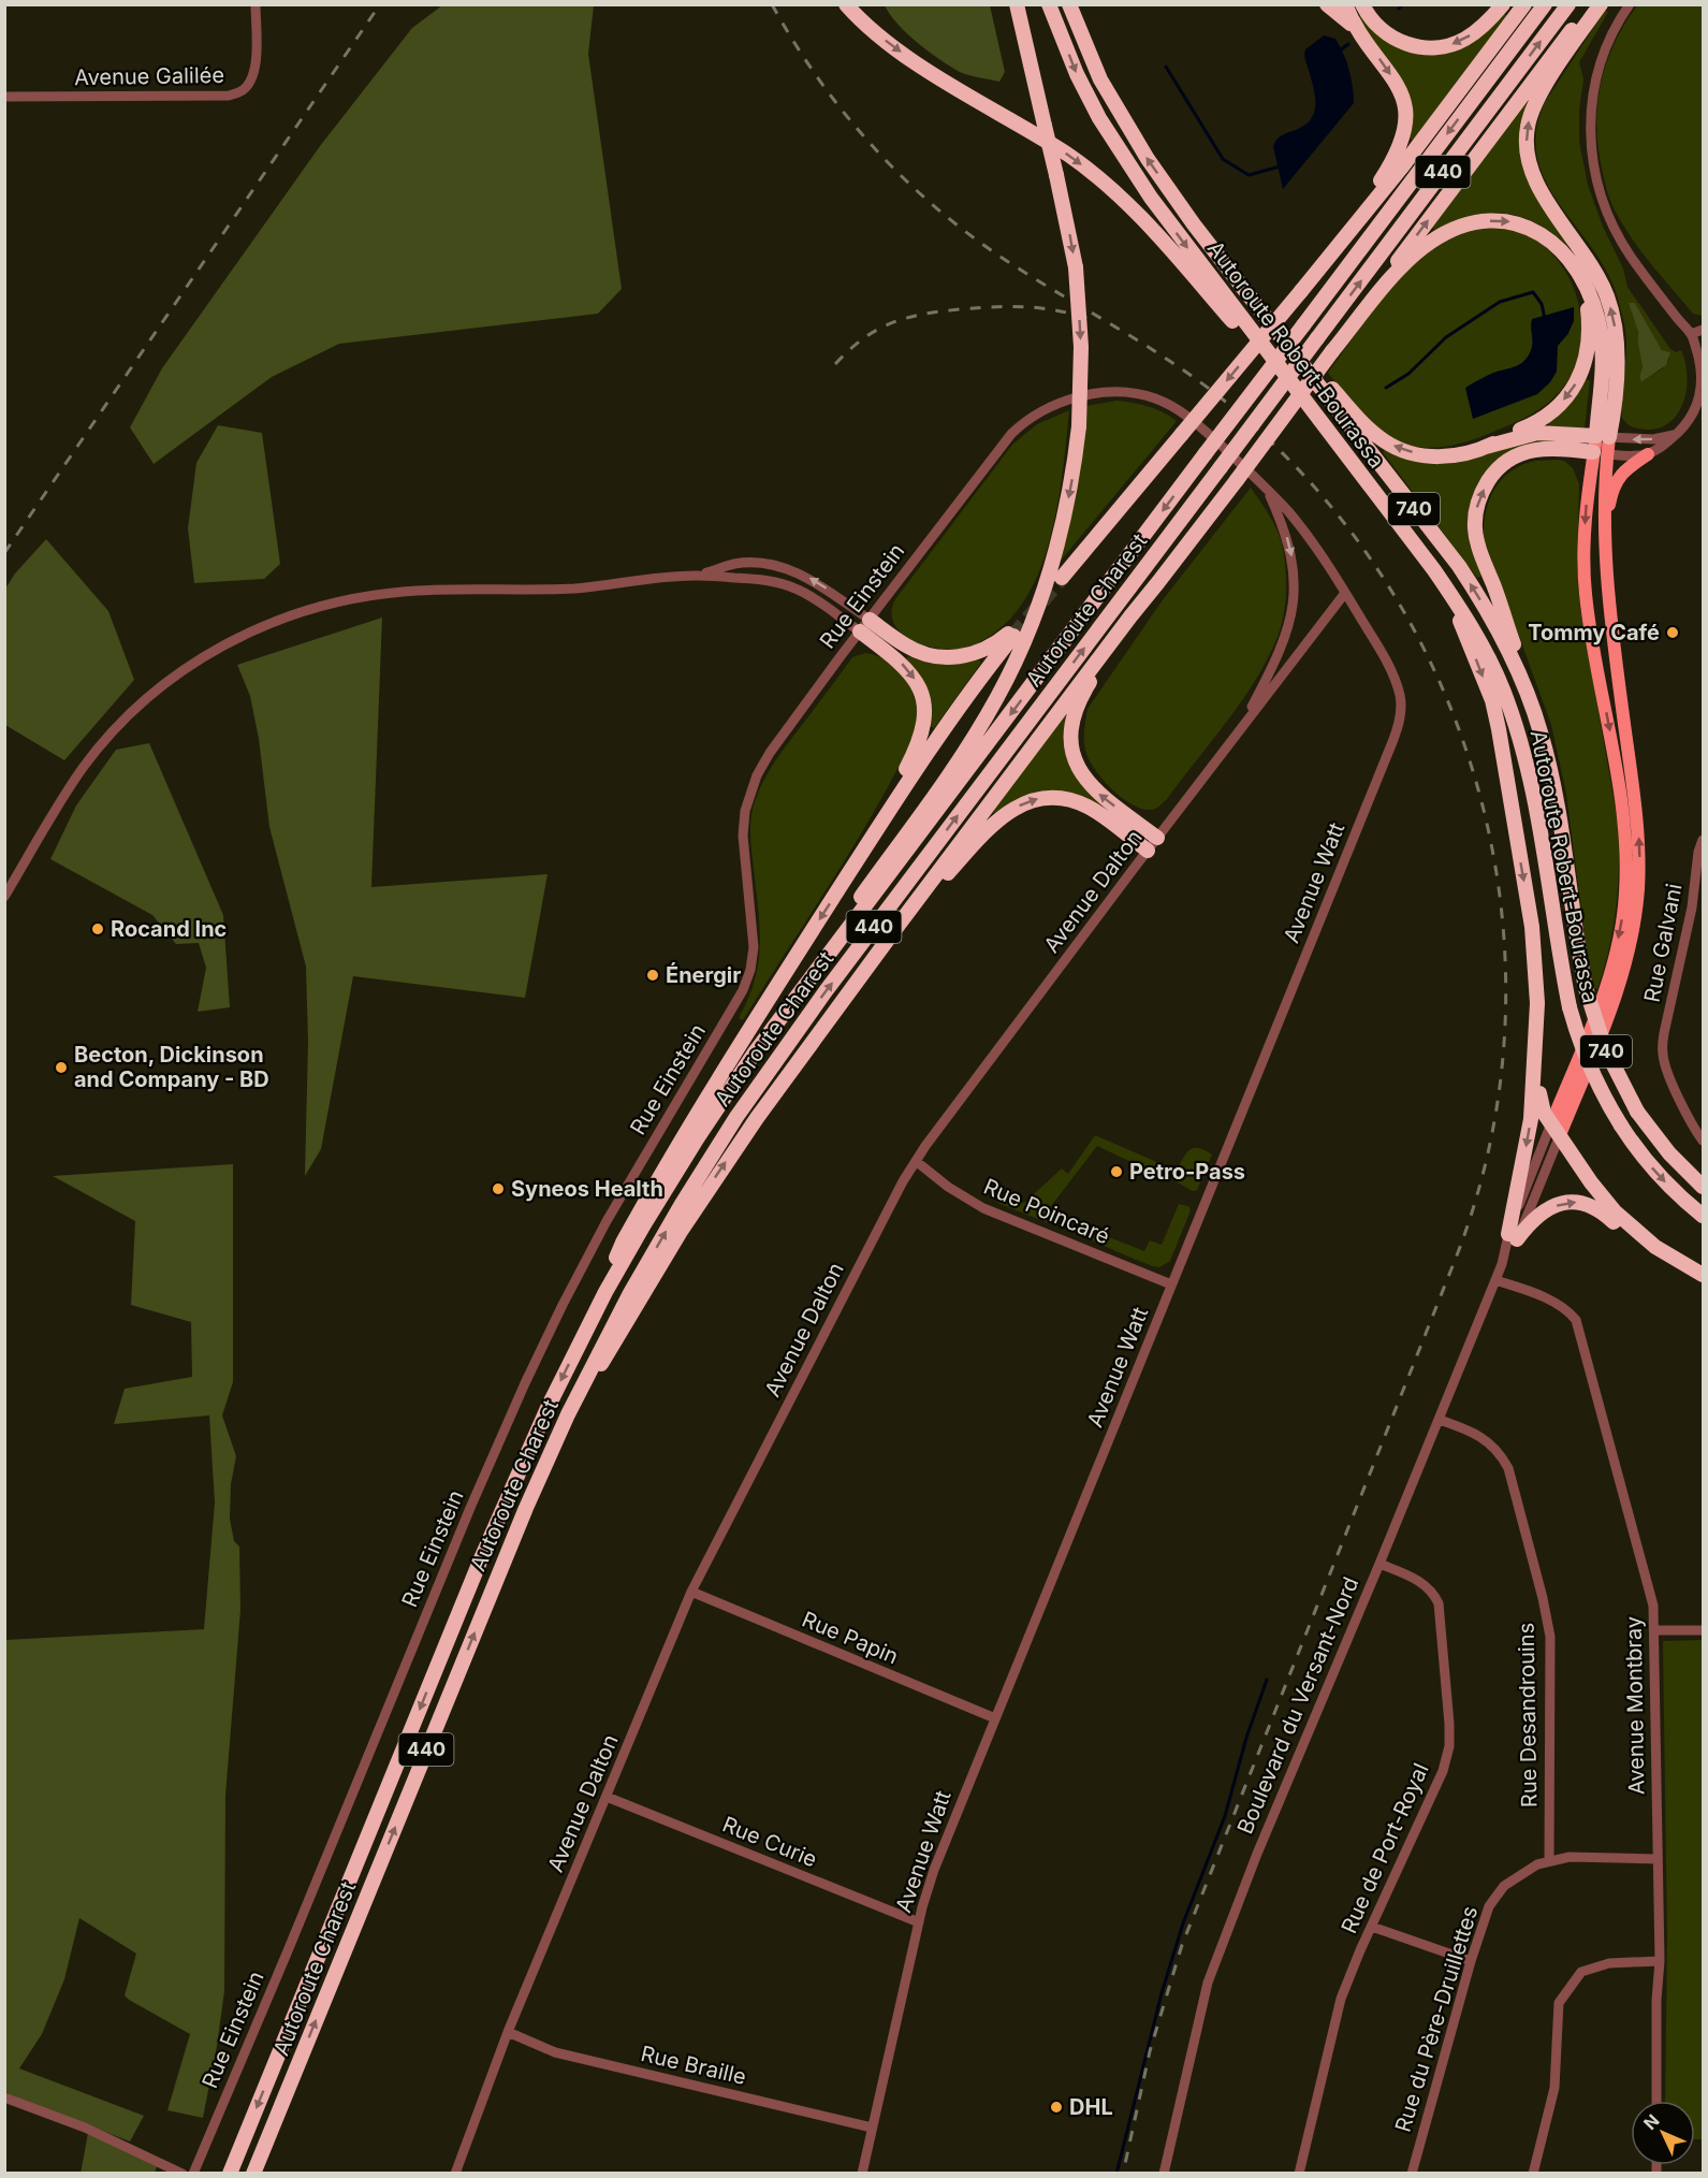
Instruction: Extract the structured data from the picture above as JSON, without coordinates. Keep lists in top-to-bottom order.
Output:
{
  "streets": {
    "highway": [
      "440",
      "Autoroute Robert-Bourassa",
      "740",
      "Autoroute Charest"
    ],
    "main road": ["Boulevard du Versant-Nord"],
    "street": [
      "Avenue Galilée",
      "Rue Einstein",
      "Avenue Watt",
      "Avenue Dalton",
      "Rue Galvani",
      "Rue Poincaré",
      "Rue Papin",
      "Avenue Montbray",
      "Rue Desandrouins",
      "Rue Curie",
      "Rue de Port-Royal",
      "Rue du Père-Druillettes",
      "Rue Braille"
    ]
  },
  "crossings": [
    ["Rue Einstein", "Avenue Watt"],
    ["Rue Einstein", "Avenue Dalton"],
    ["Avenue Watt", "Avenue Dalton"],
    ["Avenue Watt", "Rue Poincaré"],
    ["Avenue Watt", "Rue Papin"],
    ["Avenue Watt", "Rue Curie"],
    ["Avenue Watt", "Rue Braille"],
    ["Avenue Dalton", "Rue Poincaré"],
    ["Avenue Dalton", "Rue Papin"],
    ["Avenue Dalton", "Rue Curie"],
    ["Avenue Dalton", "Rue Braille"],
    ["Boulevard du Versant-Nord", "Avenue Montbray"],
    ["Boulevard du Versant-Nord", "Rue Desandrouins"],
    ["Boulevard du Versant-Nord", "Rue de Port-Royal"],
    ["Avenue Montbray", "Rue du Père-Druillettes"],
    ["Rue Desandrouins", "Rue du Père-Druillettes"]
  ],
  "places": [
    "Tommy Café",
    "Rocand Inc",
    "Énergir",
    "Becton, Dickinson and Company - BD",
    "Petro-Pass",
    "Syneos Health",
    "DHL"
  ],
  "north": "top left"
}
